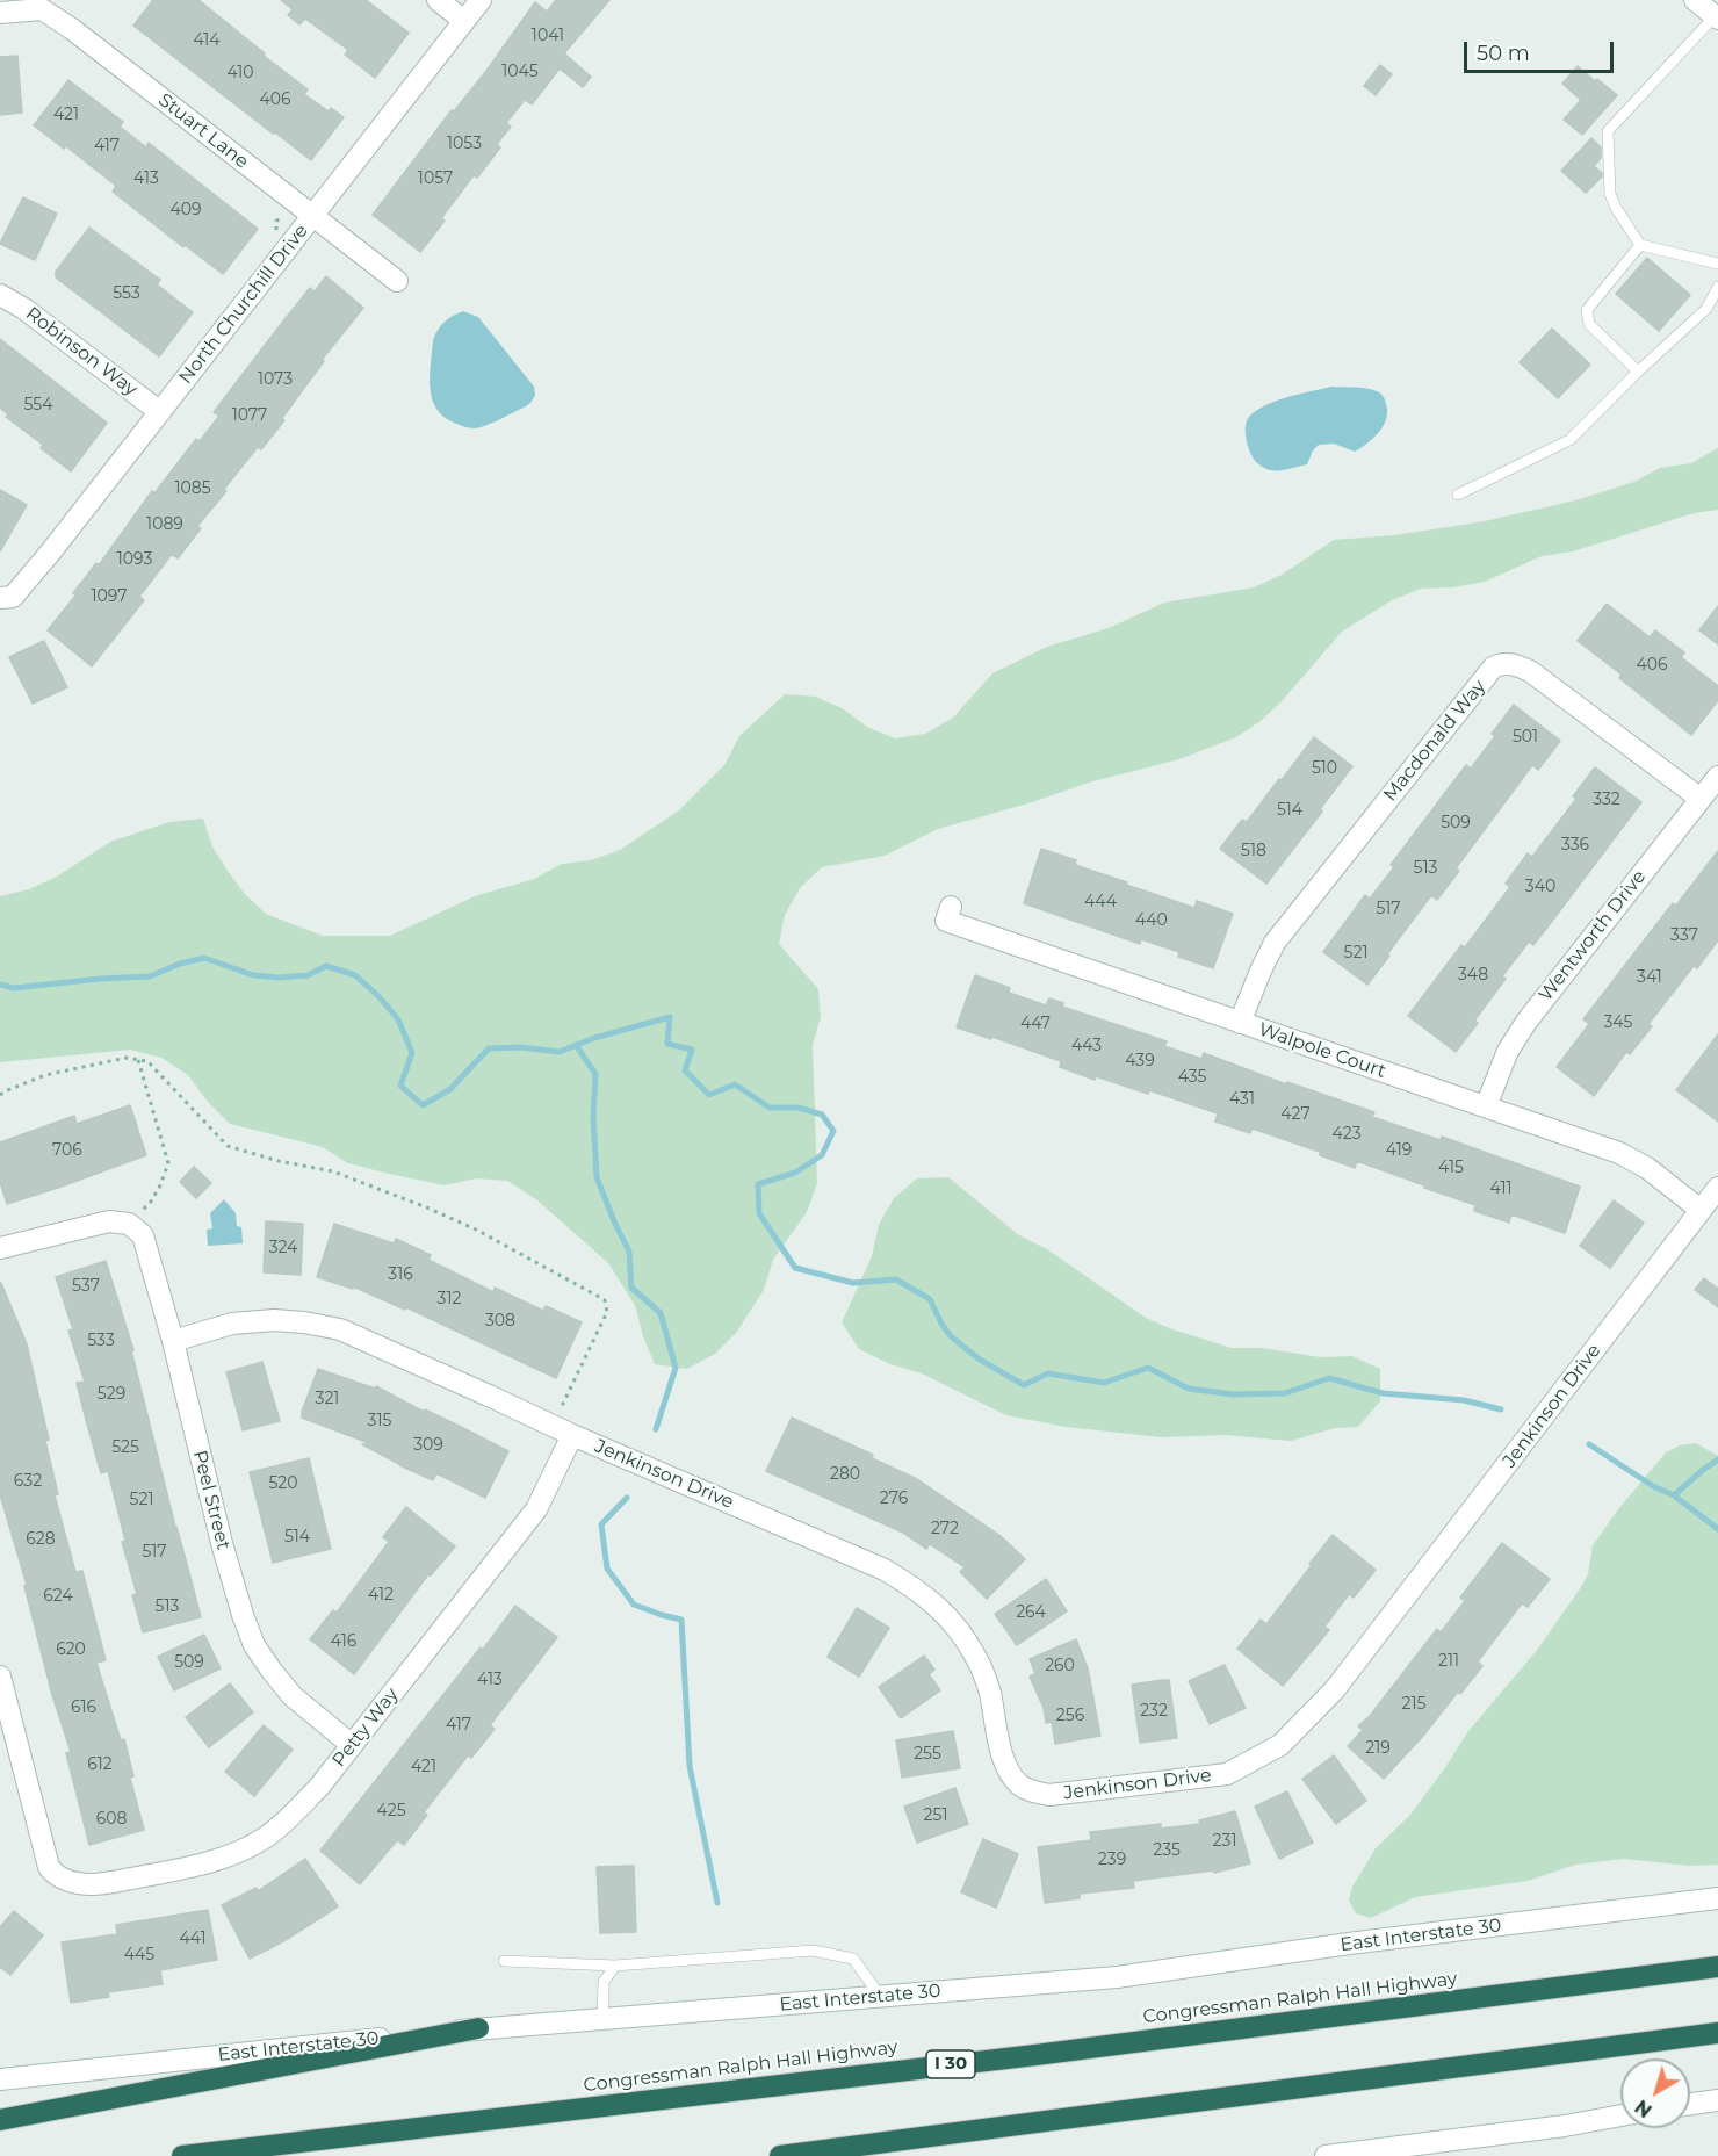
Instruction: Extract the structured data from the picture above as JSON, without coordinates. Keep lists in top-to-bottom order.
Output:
{
  "streets": {
    "highway": ["Congressman Ralph Hall Highway", "I 30"],
    "street": [
      "Stuart Lane",
      "North Churchill Drive",
      "Robinson Way",
      "Macdonald Way",
      "Wentworth Drive",
      "Walpole Court",
      "Jenkinson Drive",
      "Peel Street",
      "Petty Way",
      "East Interstate 30"
    ]
  },
  "crossings": [
    ["Stuart Lane", "North Churchill Drive"],
    ["North Churchill Drive", "Robinson Way"],
    ["Macdonald Way", "Wentworth Drive"],
    ["Macdonald Way", "Walpole Court"],
    ["Wentworth Drive", "Walpole Court"],
    ["Walpole Court", "Jenkinson Drive"],
    ["Jenkinson Drive", "Peel Street"],
    ["Jenkinson Drive", "Petty Way"],
    ["Peel Street", "Petty Way"]
  ],
  "house_numbers": [
    "1041",
    "414",
    "1045",
    "410",
    "406",
    "421",
    "1053",
    "417",
    "413",
    "1057",
    "409",
    "553",
    "1073",
    "554",
    "1077",
    "1085",
    "1089",
    "1093",
    "1097",
    "406",
    "501",
    "510",
    "332",
    "514",
    "509",
    "336",
    "518",
    "513",
    "340",
    "444",
    "517",
    "440",
    "337",
    "521",
    "348",
    "341",
    "345",
    "447",
    "443",
    "439",
    "435",
    "431",
    "427",
    "423",
    "706",
    "419",
    "415",
    "411",
    "324",
    "316",
    "537",
    "312",
    "308",
    "533",
    "529",
    "321",
    "315",
    "309",
    "525",
    "280",
    "632",
    "520",
    "276",
    "521",
    "272",
    "514",
    "628",
    "517",
    "412",
    "624",
    "513",
    "264",
    "416",
    "620",
    "211",
    "509",
    "260",
    "413",
    "215",
    "616",
    "232",
    "256",
    "417",
    "219",
    "255",
    "612",
    "421",
    "425",
    "251",
    "608",
    "231",
    "235",
    "239",
    "441",
    "445"
  ],
  "scale_bar": "50 m",
  "north": "bottom left"
}
